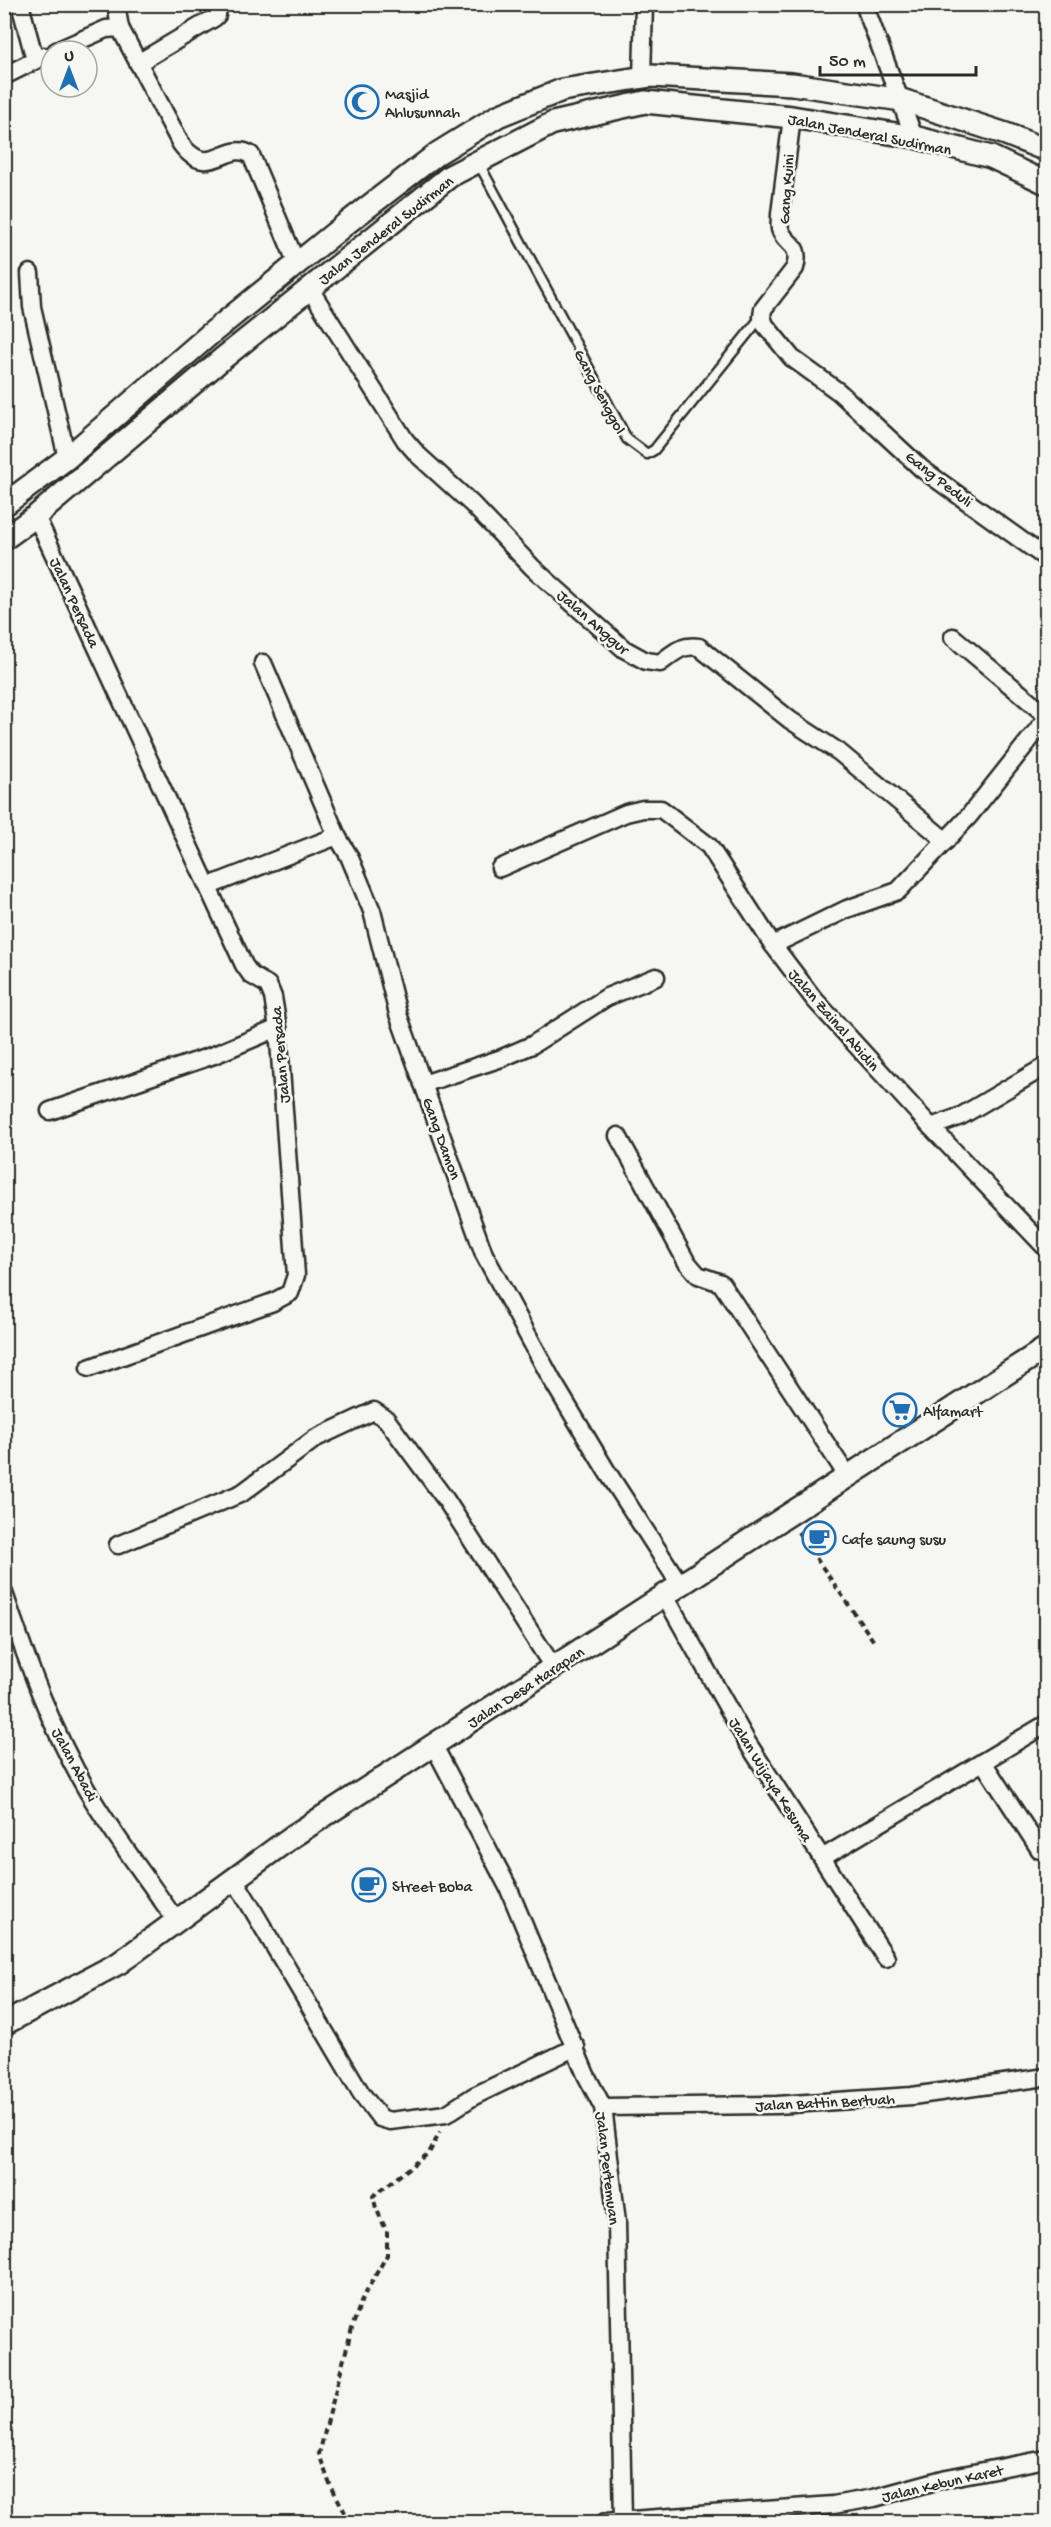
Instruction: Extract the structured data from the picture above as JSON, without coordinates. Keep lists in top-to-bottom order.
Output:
{
  "streets": {
    "street": [
      "Jalan Jenderal Sudirman",
      "Gang Kuini",
      "Gang Peduli",
      "Jalan Persada",
      "Jalan Anggur",
      "Jalan Zainal Abidin",
      "Gang Damon",
      "Jalan Desa Harapan",
      "Jalan Abadi",
      "Jalan Wijaya Kesuma",
      "Jalan Battin Bertuah",
      "Jalan Pertemuan",
      "Jalan Kebun Karet"
    ],
    "lane": ["Gang Senggol"]
  },
  "crossings": [
    ["Jalan Jenderal Sudirman", "Gang Kuini"],
    ["Jalan Jenderal Sudirman", "Gang Senggol"],
    ["Jalan Jenderal Sudirman", "Jalan Persada"],
    ["Jalan Jenderal Sudirman", "Jalan Anggur"],
    ["Gang Kuini", "Gang Senggol"],
    ["Gang Kuini", "Gang Peduli"],
    ["Gang Senggol", "Gang Peduli"],
    ["Gang Damon", "Jalan Desa Harapan"],
    ["Gang Damon", "Jalan Wijaya Kesuma"],
    ["Jalan Desa Harapan", "Jalan Abadi"],
    ["Jalan Desa Harapan", "Jalan Wijaya Kesuma"],
    ["Jalan Desa Harapan", "Jalan Pertemuan"],
    ["Jalan Battin Bertuah", "Jalan Pertemuan"],
    ["Jalan Pertemuan", "Jalan Kebun Karet"]
  ],
  "places": {
    "mosque": ["Masjid Ahlusunnah"],
    "supermarket": ["Alfamart"],
    "cafe": ["Cafe saung susu", "Street Boba"]
  },
  "scale_bar": "50 m",
  "north": "top"
}
